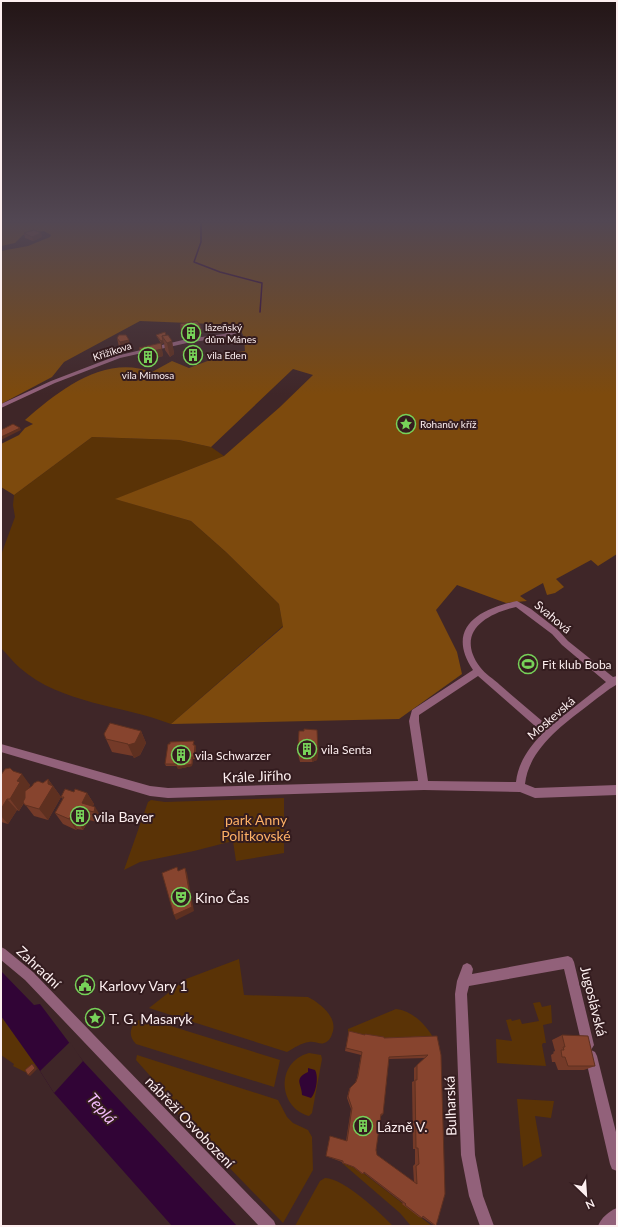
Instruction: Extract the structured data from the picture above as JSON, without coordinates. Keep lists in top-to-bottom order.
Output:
{
  "streets": {
    "street": [
      "Křižíkova",
      "Svahová",
      "Moskevská",
      "Krále Jiřího",
      "Zahradní",
      "Jugoslávská",
      "Bulharská",
      "nábřeží Osvobození"
    ]
  },
  "crossings": [
    ["Svahová", "Moskevská"],
    ["Moskevská", "Krále Jiřího"],
    ["Zahradní", "nábřeží Osvobození"],
    ["Jugoslávská", "Bulharská"]
  ],
  "water": ["Teplá"],
  "parks": ["park Anny Politkovské"],
  "places": {
    "building": [
      "lázeňský dům Mánes",
      "vila Eden",
      "vila Mimosa",
      "vila Senta",
      "vila Schwarzer",
      "vila Bayer",
      "Lázně V."
    ],
    "place": ["Rohanův kříž", "T. G. Masaryk"],
    "sports": ["Fit klub Boba"],
    "theatre": ["Kino Čas"],
    "public building": ["Karlovy Vary 1"]
  },
  "north": "bottom right"
}
